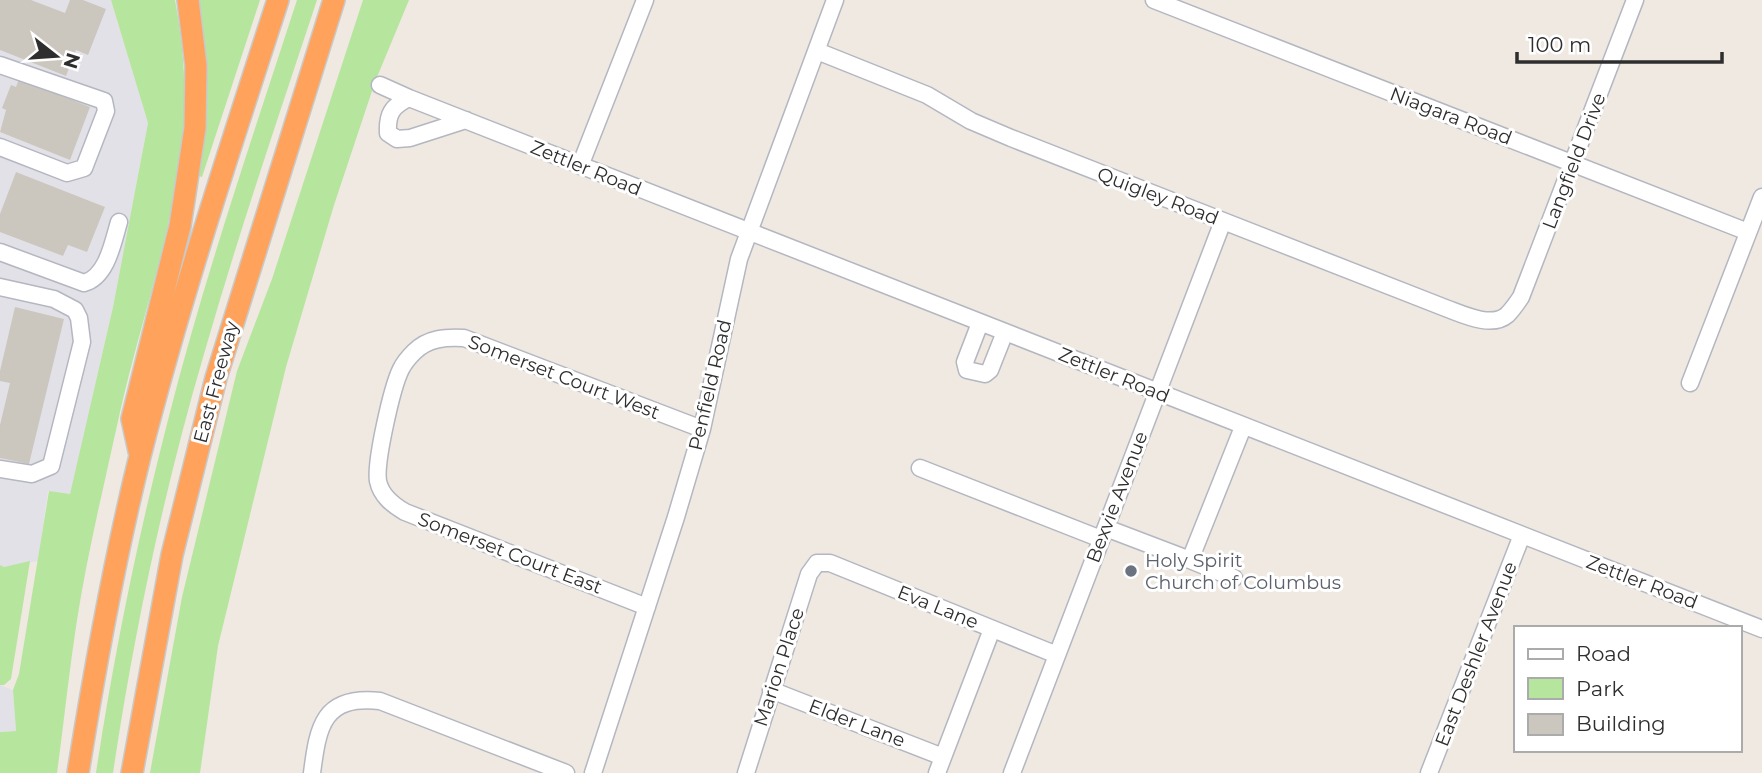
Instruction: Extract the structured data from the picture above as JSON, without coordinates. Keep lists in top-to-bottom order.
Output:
{
  "streets": {
    "highway": ["East Freeway"],
    "street": [
      "Niagara Road",
      "Langfield Drive",
      "Zettler Road",
      "Quigley Road",
      "Somerset Court West",
      "Penfield Road",
      "Bexvie Avenue",
      "Somerset Court East",
      "Eva Lane",
      "East Deshler Avenue",
      "Marion Place",
      "Elder Lane"
    ]
  },
  "crossings": [
    ["Niagara Road", "Langfield Drive"],
    ["Langfield Drive", "Quigley Road"],
    ["Zettler Road", "Penfield Road"],
    ["Zettler Road", "Bexvie Avenue"],
    ["Zettler Road", "East Deshler Avenue"],
    ["Quigley Road", "Penfield Road"],
    ["Quigley Road", "Bexvie Avenue"],
    ["Somerset Court West", "Penfield Road"],
    ["Somerset Court West", "Somerset Court East"],
    ["Penfield Road", "Somerset Court East"],
    ["Bexvie Avenue", "Eva Lane"],
    ["Eva Lane", "Marion Place"],
    ["Marion Place", "Elder Lane"]
  ],
  "places": ["Holy Spirit Church of Columbus"],
  "legend": ["Road", "Park", "Building"],
  "scale_bar": "100 m",
  "north": "right"
}
